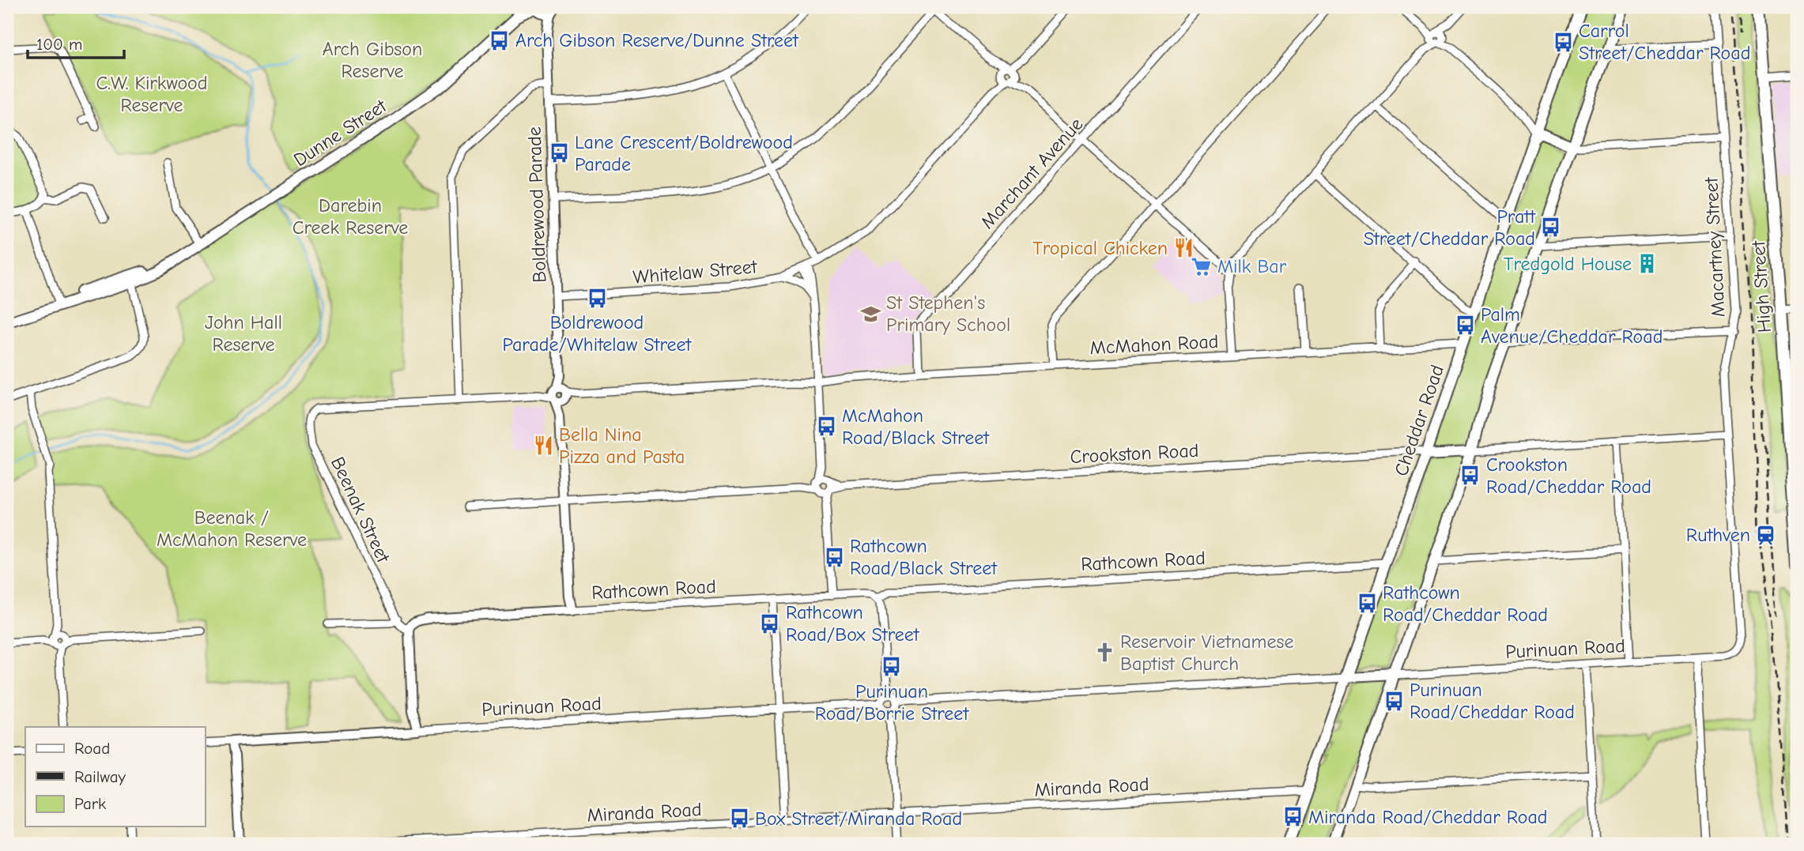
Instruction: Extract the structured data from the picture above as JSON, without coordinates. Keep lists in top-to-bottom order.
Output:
{
  "streets": {
    "main road": ["Dunne Street", "High Street", "Cheddar Road"],
    "street": [
      "Marchant Avenue",
      "Boldrewood Parade",
      "Macartney Street",
      "Whitelaw Street",
      "McMahon Road",
      "Crookston Road",
      "Beenak Street",
      "Rathcown Road",
      "Purinuan Road",
      "Miranda Road"
    ]
  },
  "crossings": [
    ["Dunne Street", "Boldrewood Parade"],
    ["Marchant Avenue", "McMahon Road"],
    ["Boldrewood Parade", "Whitelaw Street"],
    ["Boldrewood Parade", "McMahon Road"],
    ["Boldrewood Parade", "Crookston Road"],
    ["Boldrewood Parade", "Rathcown Road"],
    ["Macartney Street", "Purinuan Road"],
    ["McMahon Road", "Cheddar Road"],
    ["McMahon Road", "Beenak Street"],
    ["Cheddar Road", "Crookston Road"],
    ["Cheddar Road", "Rathcown Road"],
    ["Cheddar Road", "Miranda Road"],
    ["Beenak Street", "Rathcown Road"]
  ],
  "parks": [
    "Arch Gibson Reserve",
    "C.W. Kirkwood Reserve",
    "Darebin Creek Reserve",
    "John Hall Reserve",
    "Beenak / McMahon Reserve"
  ],
  "places": {
    "bus stop": [
      "Arch Gibson Reserve/Dunne Street",
      "Carrol Street/Cheddar Road",
      "Lane Crescent/Boldrewood Parade",
      "Pratt Street/Cheddar Road",
      "Boldrewood Parade/Whitelaw Street",
      "Palm Avenue/Cheddar Road",
      "McMahon Road/Black Street",
      "Crookston Road/Cheddar Road",
      "Rathcown Road/Black Street",
      "Rathcown Road/Cheddar Road",
      "Rathcown Road/Box Street",
      "Purinuan Road/Borrie Street",
      "Purinuan Road/Cheddar Road",
      "Miranda Road/Cheddar Road",
      "Box Street/Miranda Road"
    ],
    "restaurant": ["Tropical Chicken", "Bella Nina Pizza and Pasta"],
    "building": ["Tredgold House"],
    "supermarket": ["Milk Bar"],
    "school or university": ["St Stephen's Primary School"],
    "station": ["Ruthven"],
    "church": ["Reservoir Vietnamese Baptist Church"]
  },
  "legend": ["Road", "Railway", "Park"],
  "scale_bar": "100 m"
}
